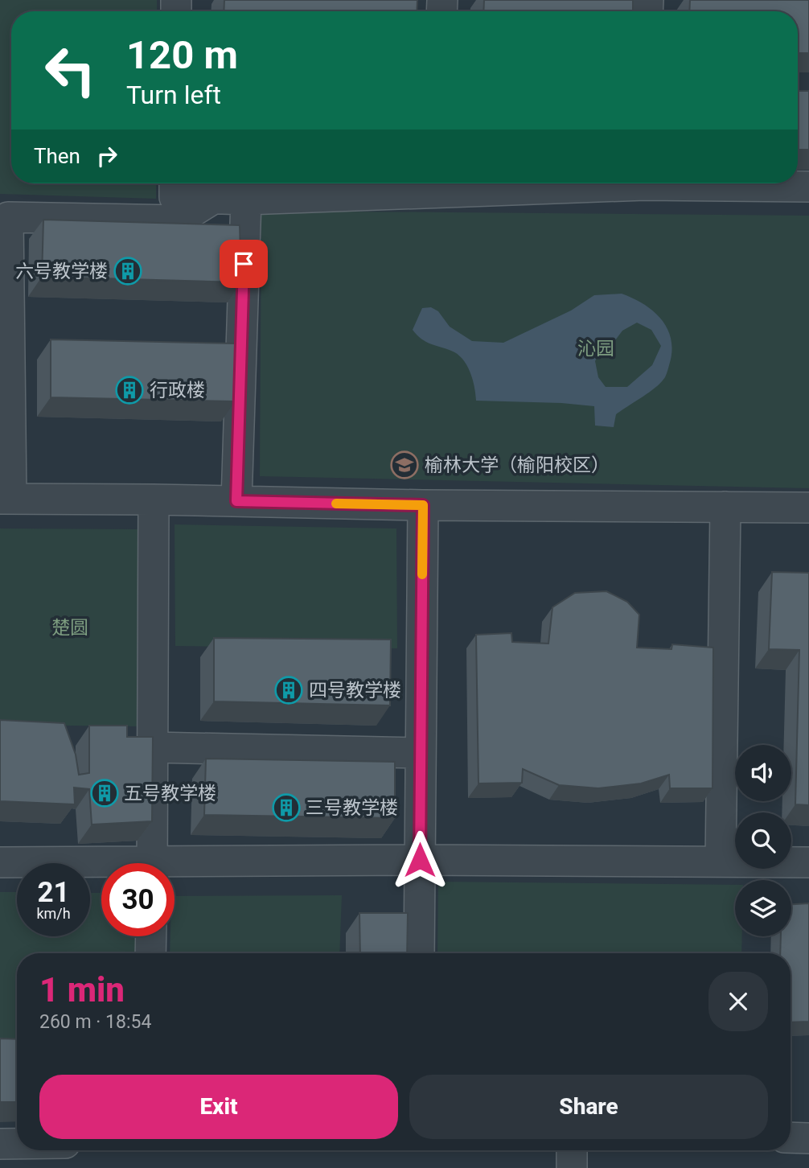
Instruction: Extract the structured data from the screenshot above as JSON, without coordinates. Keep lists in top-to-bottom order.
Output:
{
  "parks": ["沁园", "楚圆"],
  "places": {
    "building": [
      "六号教学楼",
      "行政楼",
      "四号教学楼",
      "五号教学楼",
      "三号教学楼"
    ],
    "school or university": ["榆林大学（榆阳校区）"]
  },
  "page": {
    "turn": ["120 m", "Turn left"],
    "then": "Then",
    "speed": "21 km/h",
    "limit": "30",
    "heading": ["1 min", "260 m · 18:54"],
    "buttons": ["Exit", "Share"]
  }
}
